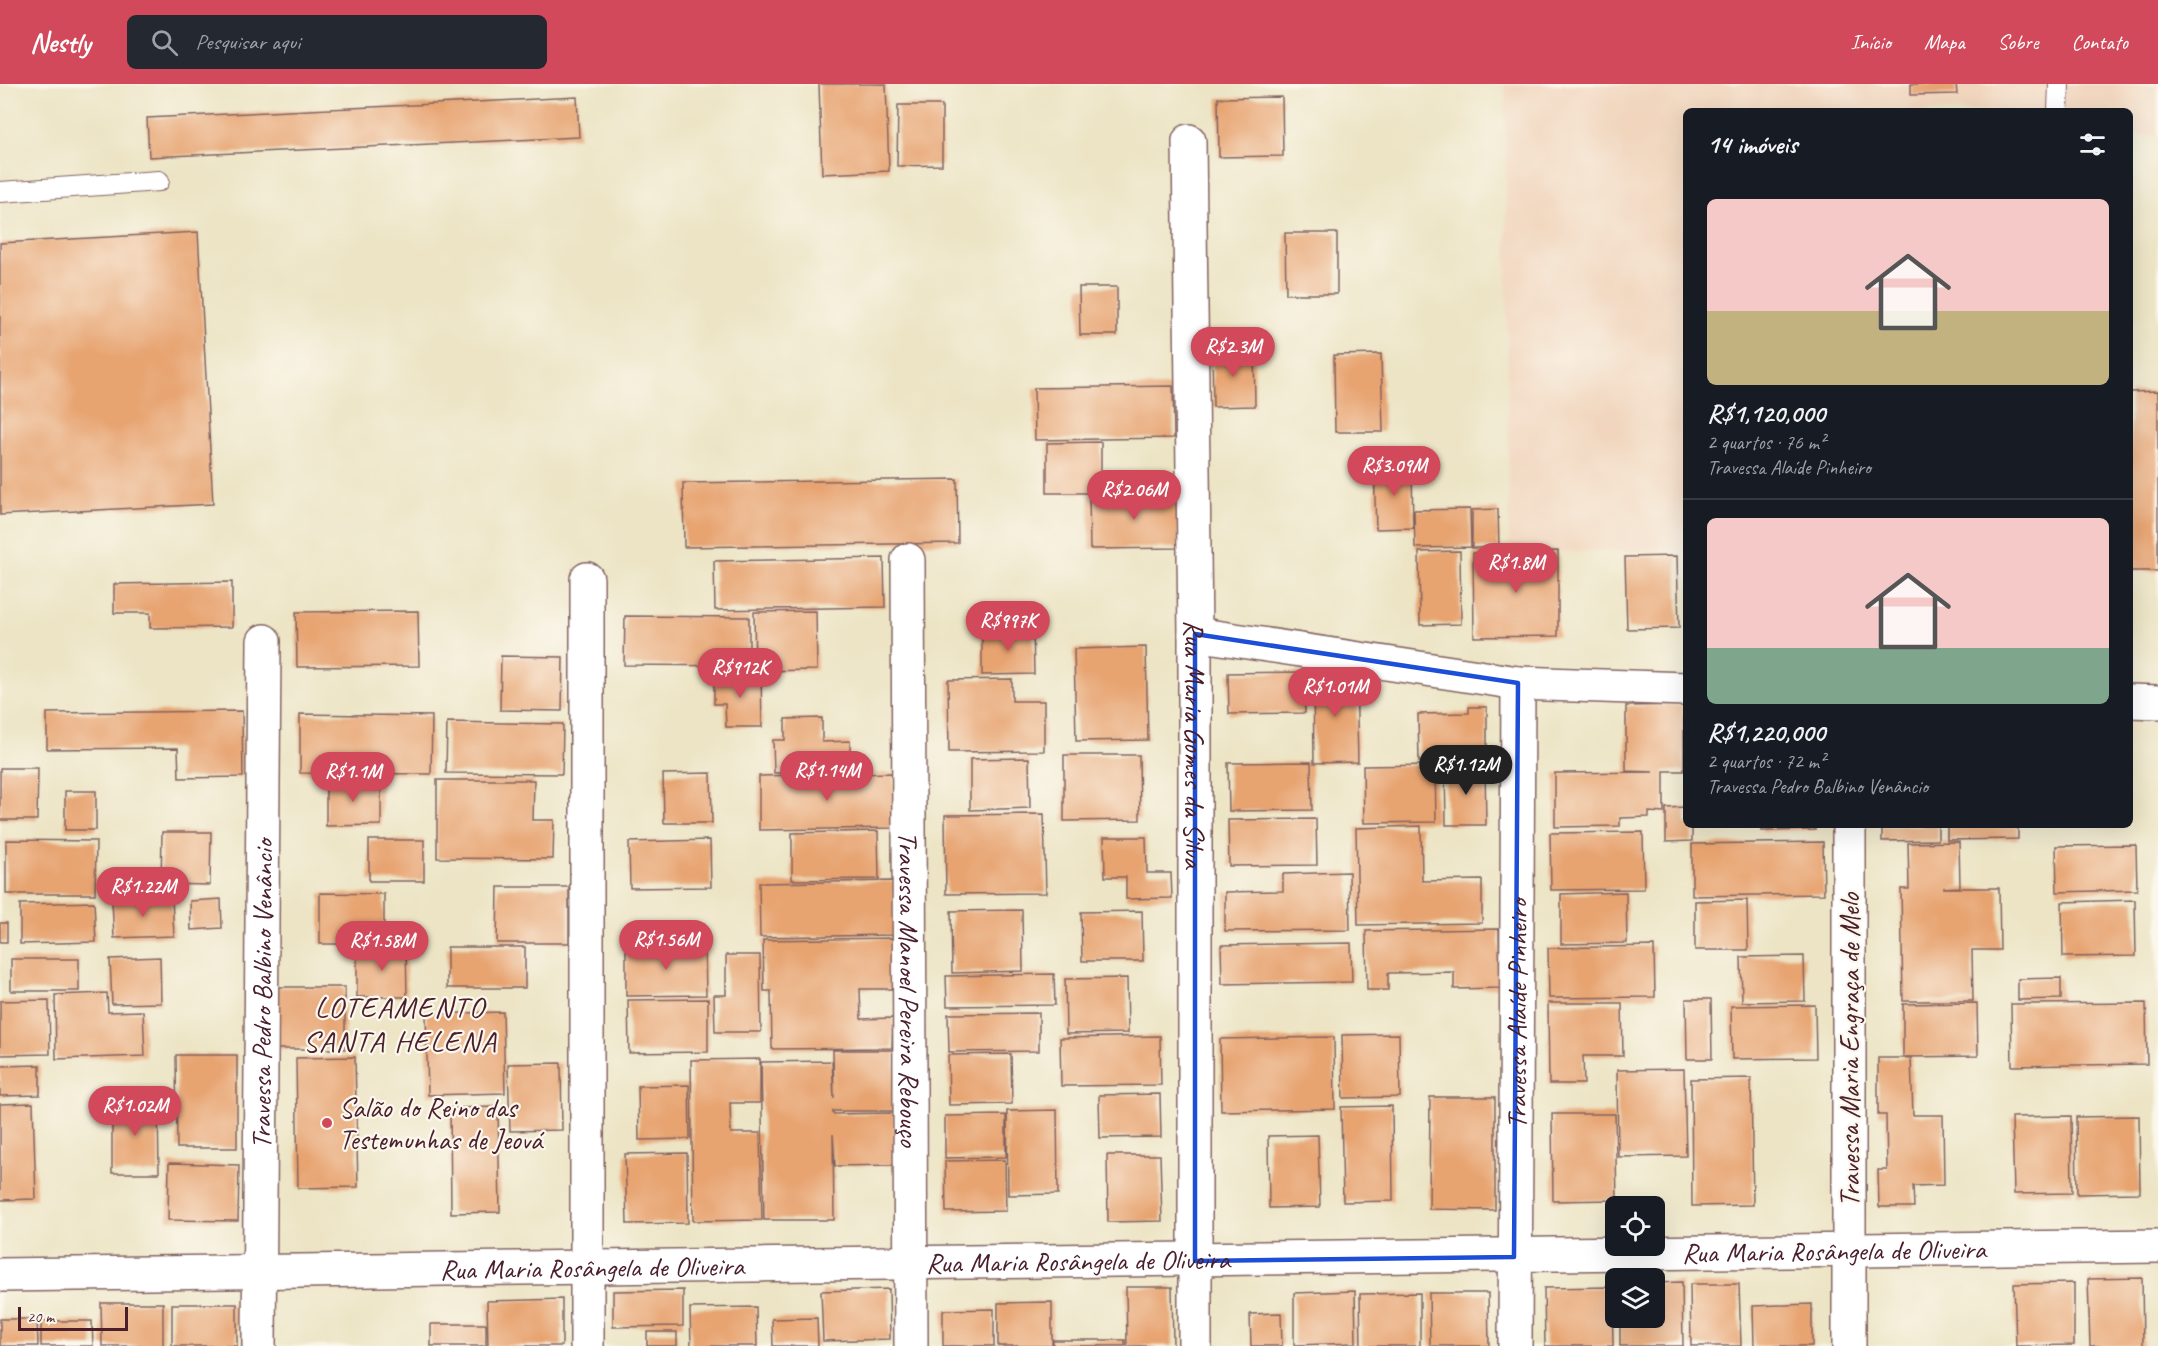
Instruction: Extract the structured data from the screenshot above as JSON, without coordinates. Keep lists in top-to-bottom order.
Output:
{
  "streets": {
    "street": [
      "Rua Maria Gomes da Silva",
      "Travessa Manoel Pereira Rebouço",
      "Travessa Pedro Balbino Venâncio",
      "Travessa Alaíde Pinheiro",
      "Travessa Maria Engraça de Melo",
      "Rua Maria Rosângela de Oliveira"
    ]
  },
  "crossings": [
    ["Rua Maria Gomes da Silva", "Rua Maria Rosângela de Oliveira"],
    ["Travessa Manoel Pereira Rebouço", "Rua Maria Rosângela de Oliveira"],
    ["Travessa Pedro Balbino Venâncio", "Rua Maria Rosângela de Oliveira"],
    ["Travessa Alaíde Pinheiro", "Rua Maria Rosângela de Oliveira"],
    ["Travessa Maria Engraça de Melo", "Rua Maria Rosângela de Oliveira"]
  ],
  "districts": ["LOTEAMENTO SANTA HELENA"],
  "places": ["Salão do Reino das Testemunhas de Jeová"],
  "scale_bar": "20 m",
  "page": {
    "header": "Nestly",
    "search": "Pesquisar aqui",
    "nav": [
      "Início",
      "Mapa",
      "Sobre",
      "Contato"
    ],
    "heading": "14 imóveis",
    "list": [
      {
        "name": "R$1,120,000",
        "note": "2 quartos · 76 m² · Travessa Alaíde Pinheiro"
      },
      {
        "name": "R$1,220,000",
        "note": "2 quartos · 72 m² · Travessa Pedro Balbino Venâncio"
      }
    ],
    "price": [
      "R$2.3M",
      "R$3.09M",
      "R$2.06M",
      "R$1.8M",
      "R$997K",
      "R$912K",
      "R$1.01M",
      "R$1.12M",
      "R$1.14M",
      "R$1.1M",
      "R$1.22M",
      "R$1.56M",
      "R$1.58M",
      "R$1.02M"
    ],
    "scale": "20 m"
  }
}
